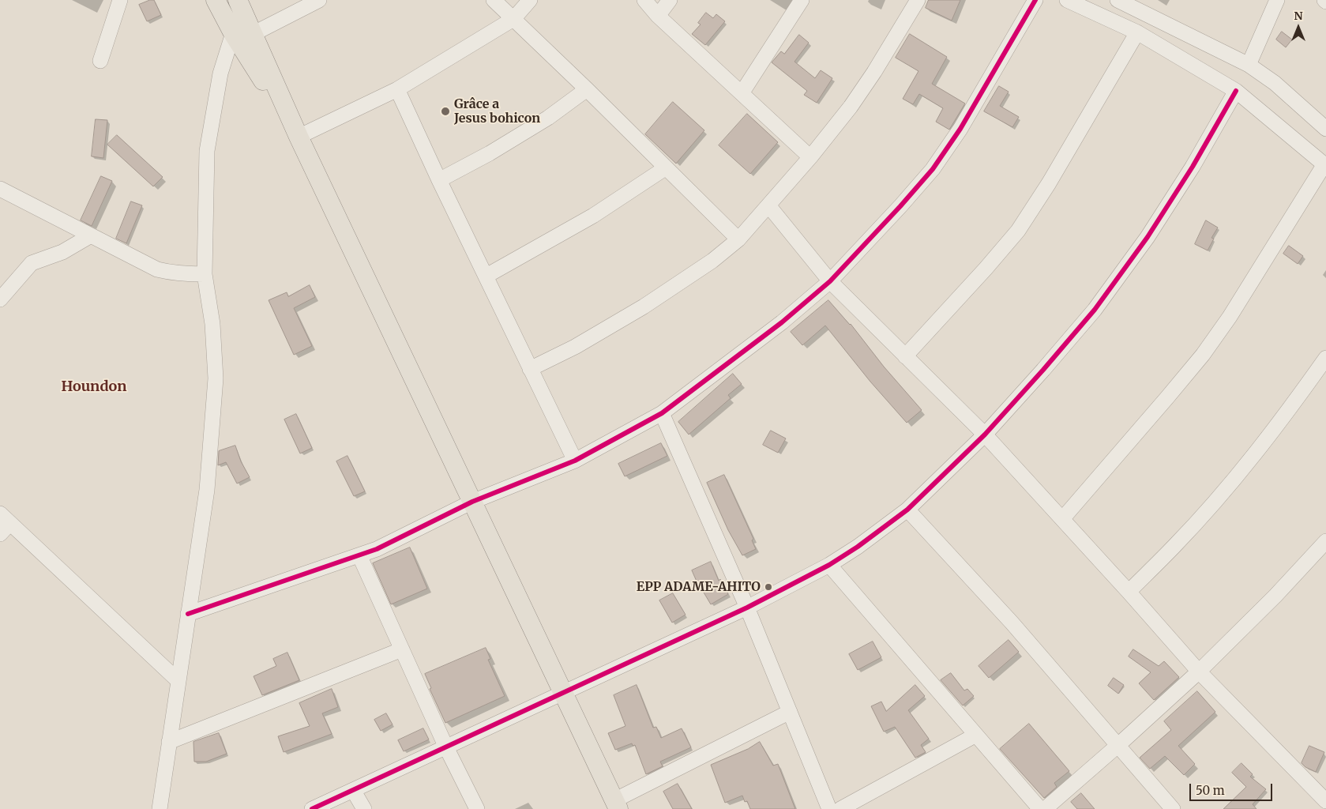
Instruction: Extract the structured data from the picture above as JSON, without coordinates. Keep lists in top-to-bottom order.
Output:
{
  "districts": ["Houndon"],
  "places": ["Grâce a Jesus bohicon", "EPP ADAME-AHITO"],
  "scale_bar": "50 m",
  "north": "top"
}
